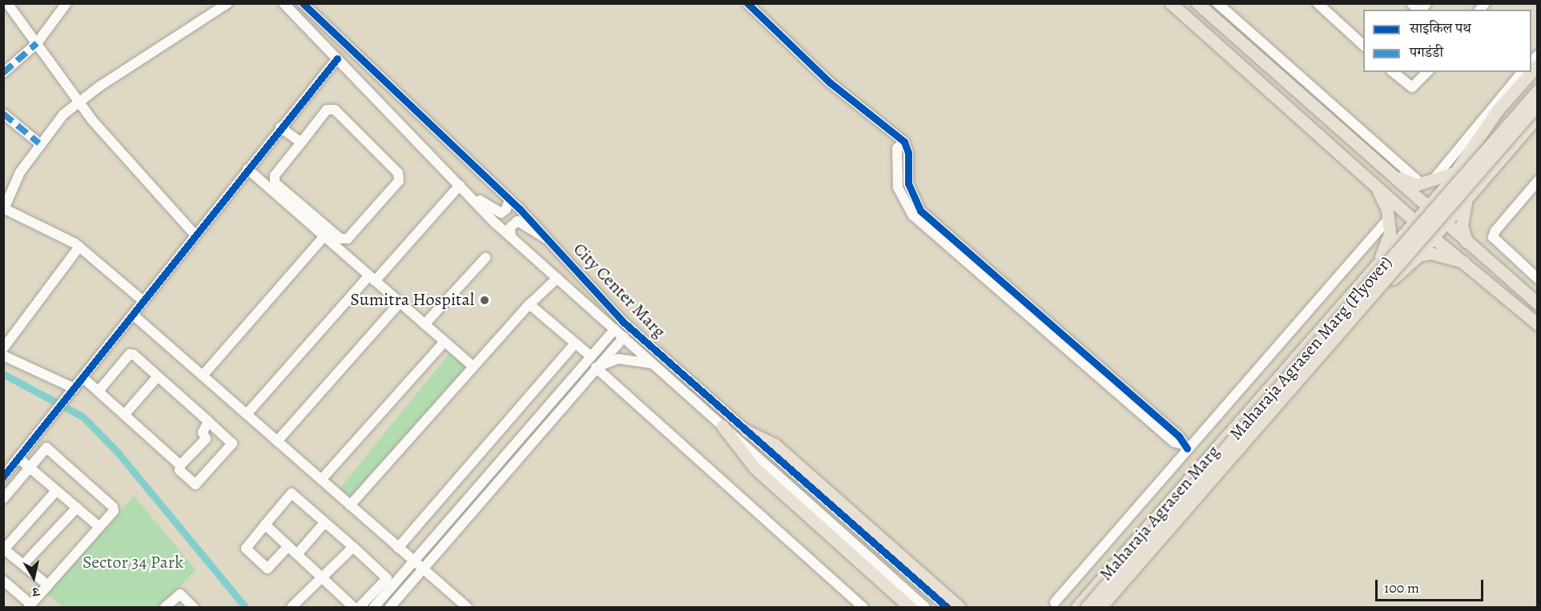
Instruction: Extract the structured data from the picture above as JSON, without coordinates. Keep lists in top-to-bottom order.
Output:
{
  "streets": {
    "main road": ["Maharaja Agrasen Marg (Flyover)", "Maharaja Agrasen Marg"],
    "street": ["City Center Marg"]
  },
  "parks": ["Sector 34 Park"],
  "places": ["Sumitra Hospital"],
  "legend": ["साइकिल पथ", "पगडंडी"],
  "scale_bar": "100 m",
  "north": "bottom"
}
